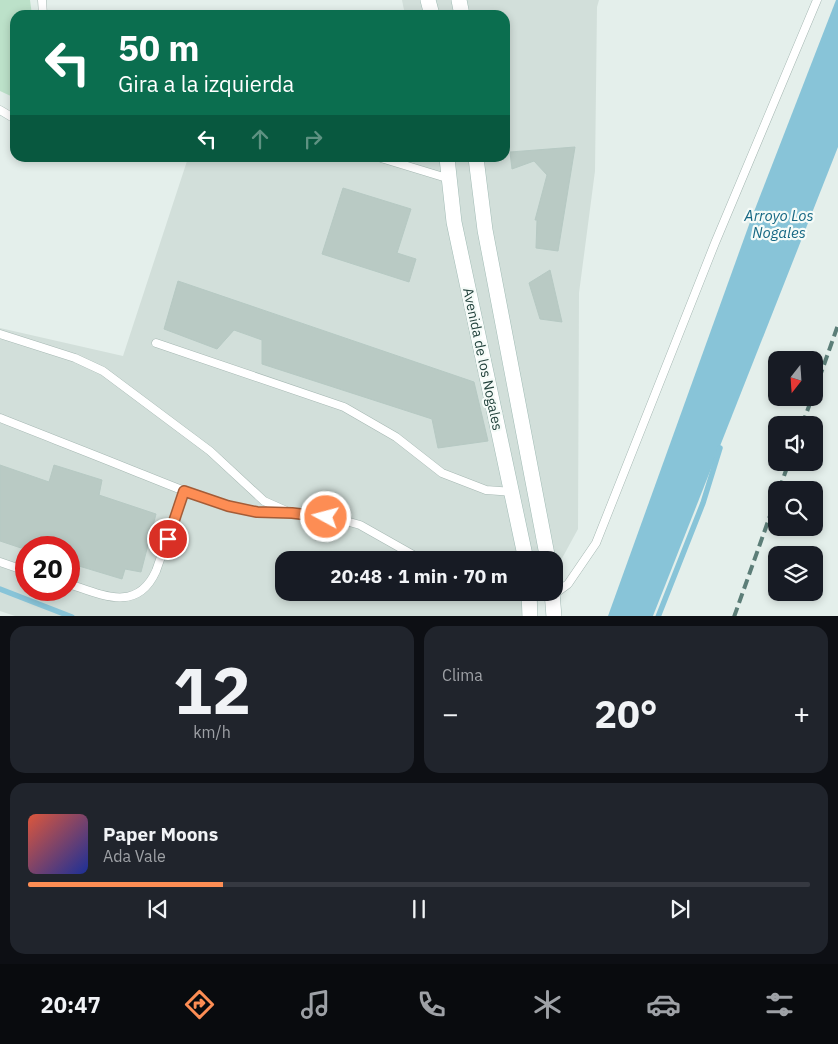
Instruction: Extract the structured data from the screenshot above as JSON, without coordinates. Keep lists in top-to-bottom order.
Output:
{
  "streets": {
    "main road": ["Avenida de los Nogales"]
  },
  "water": ["Arroyo Los Nogales"],
  "north": "bottom",
  "page": {
    "turn": ["50 m", "Gira a la izquierda"],
    "limit": "20",
    "trip": "20:48 · 1 min · 70 m",
    "tile": [
      ["12", "km/h"],
      "Clima"
    ],
    "heat": ["−", "20°", "+"],
    "song": ["Paper Moons", "Ada Vale"],
    "tabs": "20:47"
  }
}
